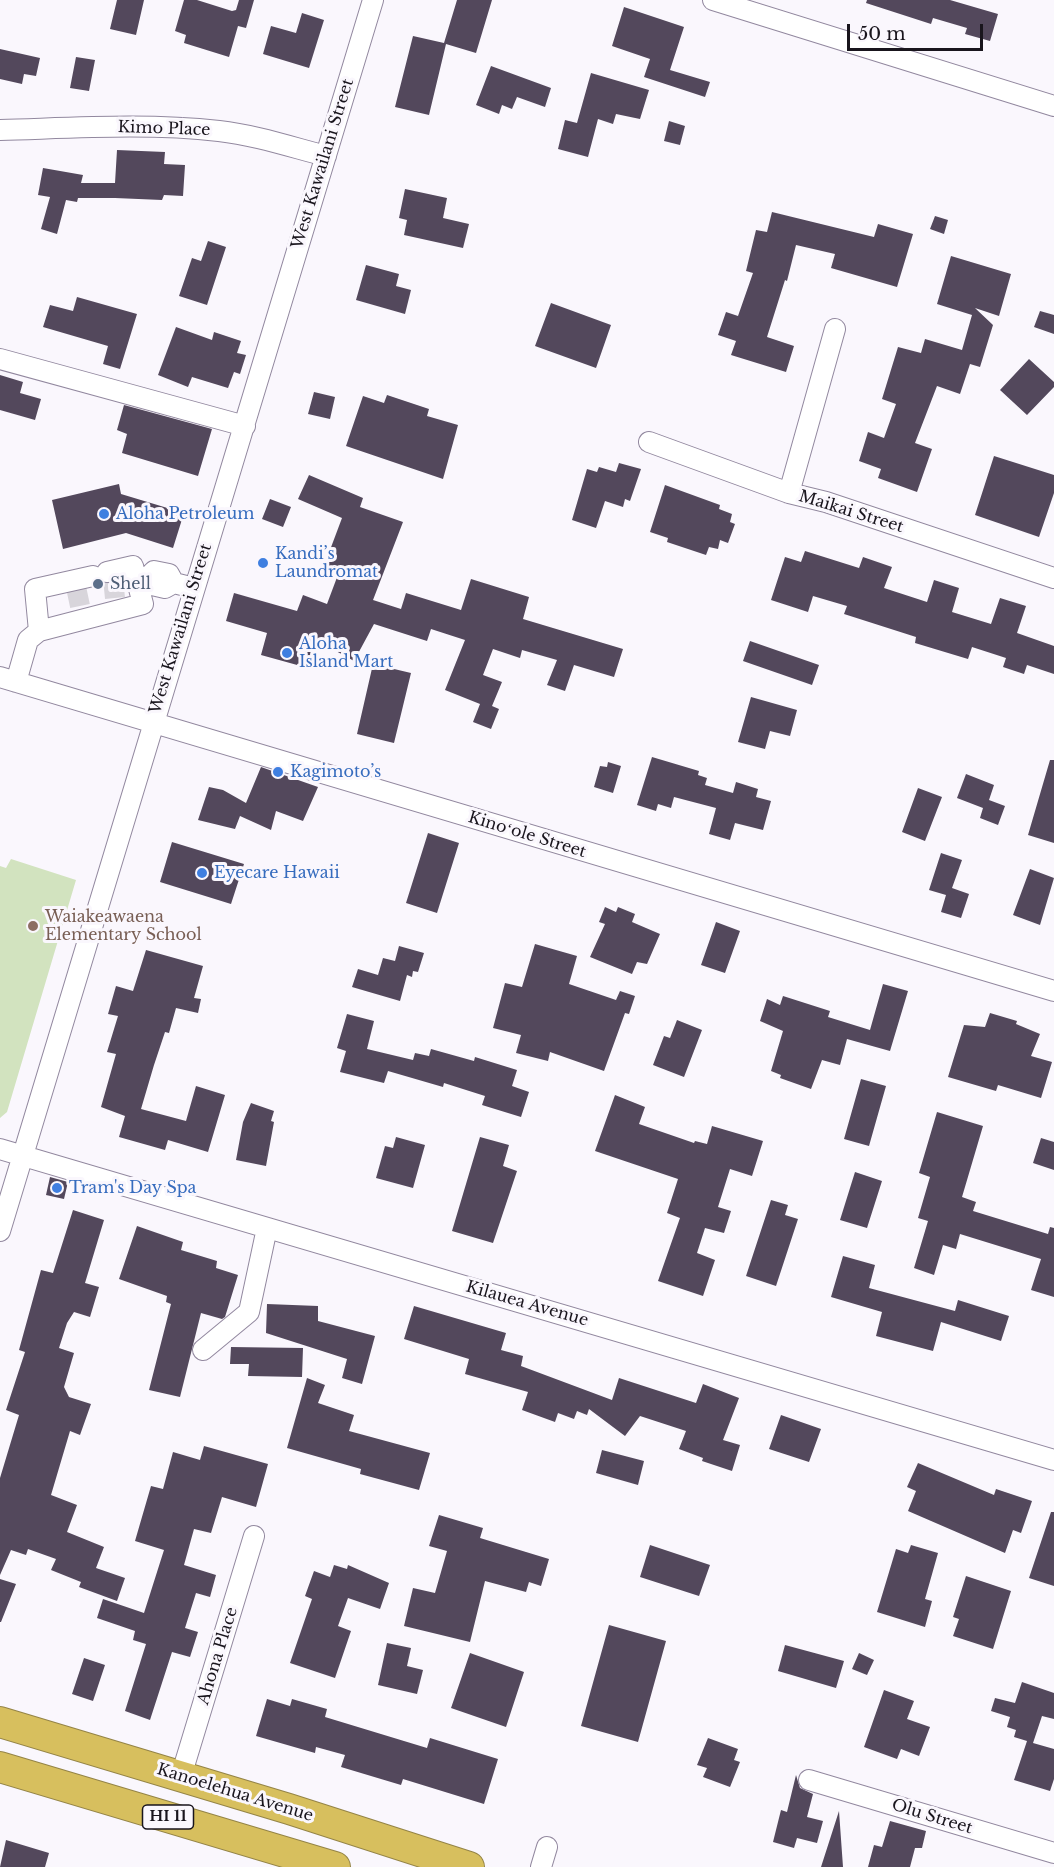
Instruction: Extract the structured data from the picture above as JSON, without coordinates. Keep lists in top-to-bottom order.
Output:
{
  "streets": {
    "highway": ["Kanoelehua Avenue", "HI 11"],
    "street": [
      "Kimo Place",
      "West Kawailani Street",
      "Maikai Street",
      "Kinoʻole Street",
      "Kilauea Avenue",
      "Ahona Place",
      "Olu Street"
    ]
  },
  "crossings": [
    ["Kimo Place", "West Kawailani Street"],
    ["West Kawailani Street", "Kinoʻole Street"],
    ["West Kawailani Street", "Kilauea Avenue"],
    ["Ahona Place", "Kanoelehua Avenue"]
  ],
  "places": [
    "Aloha Petroleum",
    "Kandi’s Laundromat",
    "Shell",
    "Aloha Island Mart",
    "Kagimoto’s",
    "Eyecare Hawaii",
    "Waiakeawaena Elementary School",
    "Tram's Day Spa"
  ],
  "scale_bar": "50 m"
}
